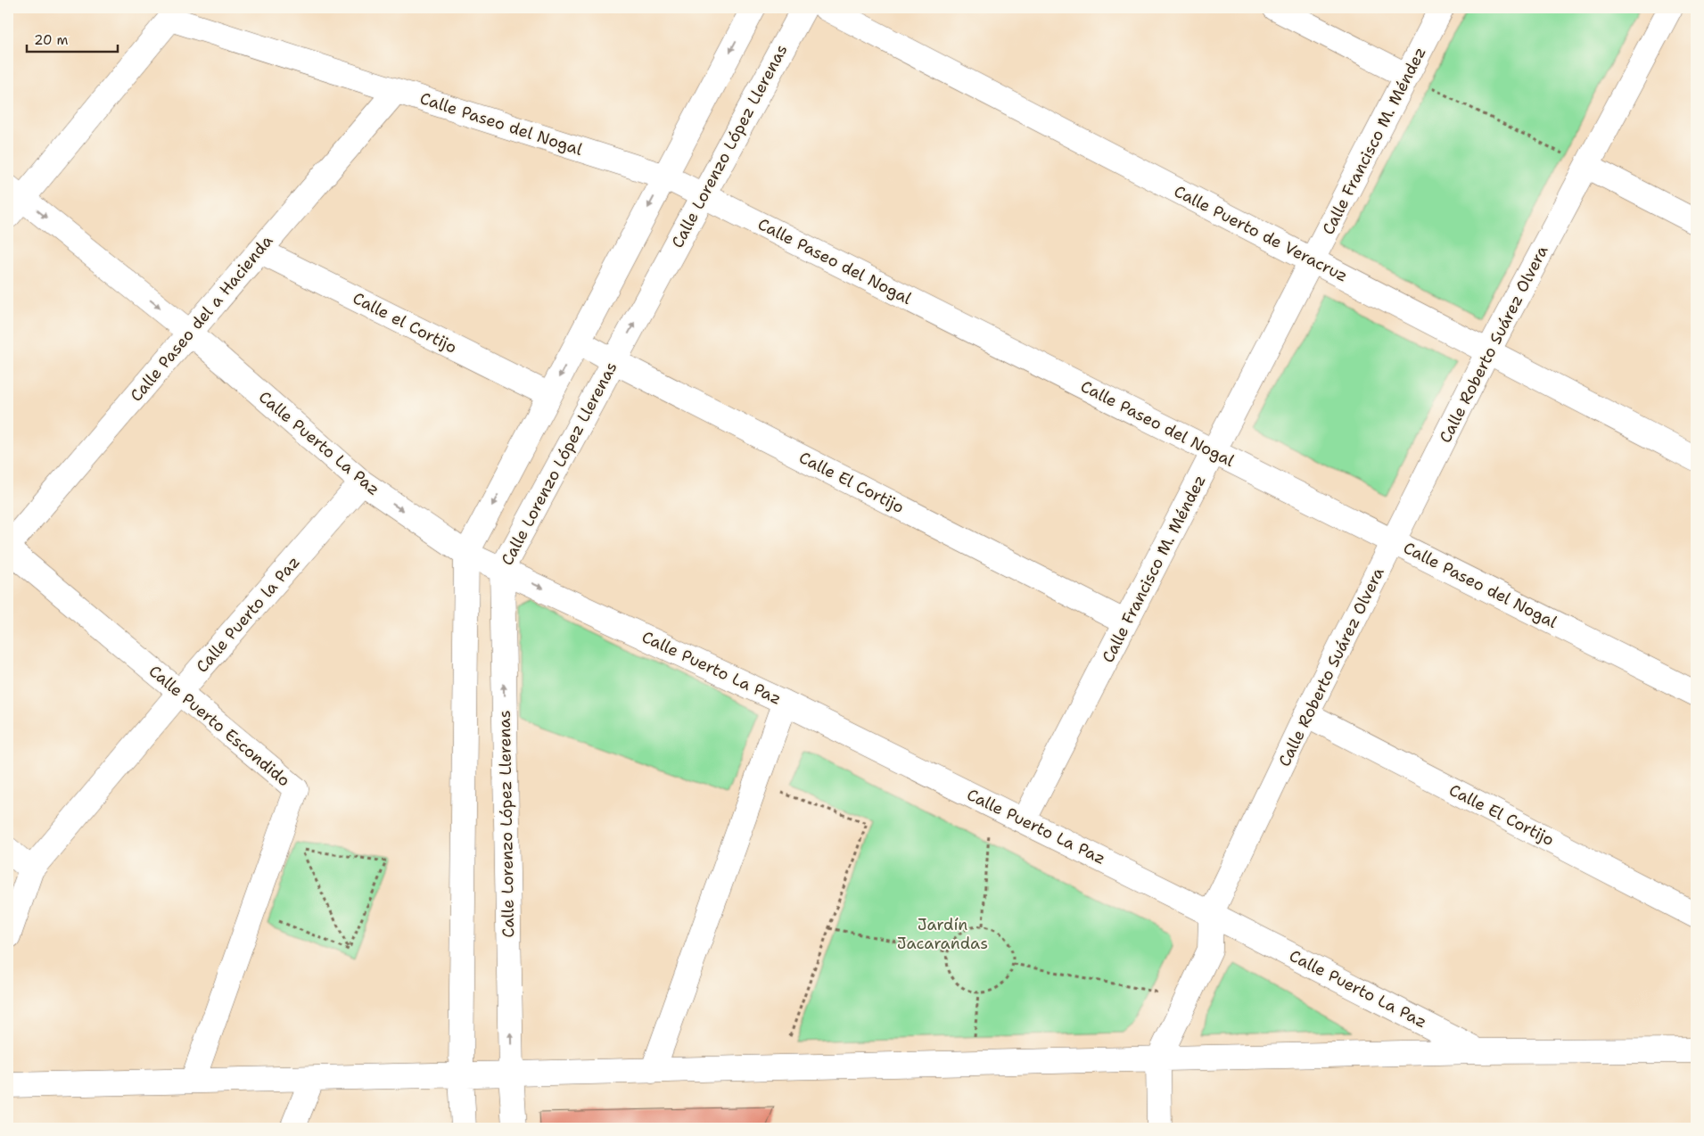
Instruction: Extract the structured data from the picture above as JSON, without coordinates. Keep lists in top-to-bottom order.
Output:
{
  "streets": {
    "street": [
      "Calle Paseo del Nogal",
      "Calle Francisco M. Méndez",
      "Calle Lorenzo López Llerenas",
      "Calle Puerto de Veracruz",
      "Calle Paseo del a Hacienda",
      "Calle el Cortijo",
      "Calle Roberto Suárez Olvera",
      "Calle Puerto La Paz",
      "Calle El Cortijo",
      "Calle Puerto la Paz",
      "Calle Puerto Escondido"
    ]
  },
  "crossings": [
    ["Calle Paseo del Nogal", "Calle Francisco M. Méndez"],
    ["Calle Paseo del Nogal", "Calle Lorenzo López Llerenas"],
    ["Calle Paseo del Nogal", "Calle Paseo del a Hacienda"],
    ["Calle Paseo del Nogal", "Calle Roberto Suárez Olvera"],
    ["Calle Paseo del Nogal", "Calle Puerto La Paz"],
    ["Calle Francisco M. Méndez", "Calle Puerto de Veracruz"],
    ["Calle Francisco M. Méndez", "Calle Puerto La Paz"],
    ["Calle Francisco M. Méndez", "Calle El Cortijo"],
    ["Calle Lorenzo López Llerenas", "Calle Puerto La Paz"],
    ["Calle Lorenzo López Llerenas", "Calle El Cortijo"],
    ["Calle Puerto de Veracruz", "Calle Roberto Suárez Olvera"],
    ["Calle Paseo del a Hacienda", "Calle el Cortijo"],
    ["Calle Paseo del a Hacienda", "Calle Puerto La Paz"],
    ["Calle Paseo del a Hacienda", "Calle Puerto Escondido"],
    ["Calle Roberto Suárez Olvera", "Calle Puerto La Paz"],
    ["Calle Roberto Suárez Olvera", "Calle El Cortijo"],
    ["Calle Puerto La Paz", "Calle Puerto la Paz"],
    ["Calle Puerto la Paz", "Calle Puerto Escondido"]
  ],
  "one_way": ["Calle Puerto La Paz"],
  "parks": ["Jardín Jacarandas"],
  "scale_bar": "20 m"
}
